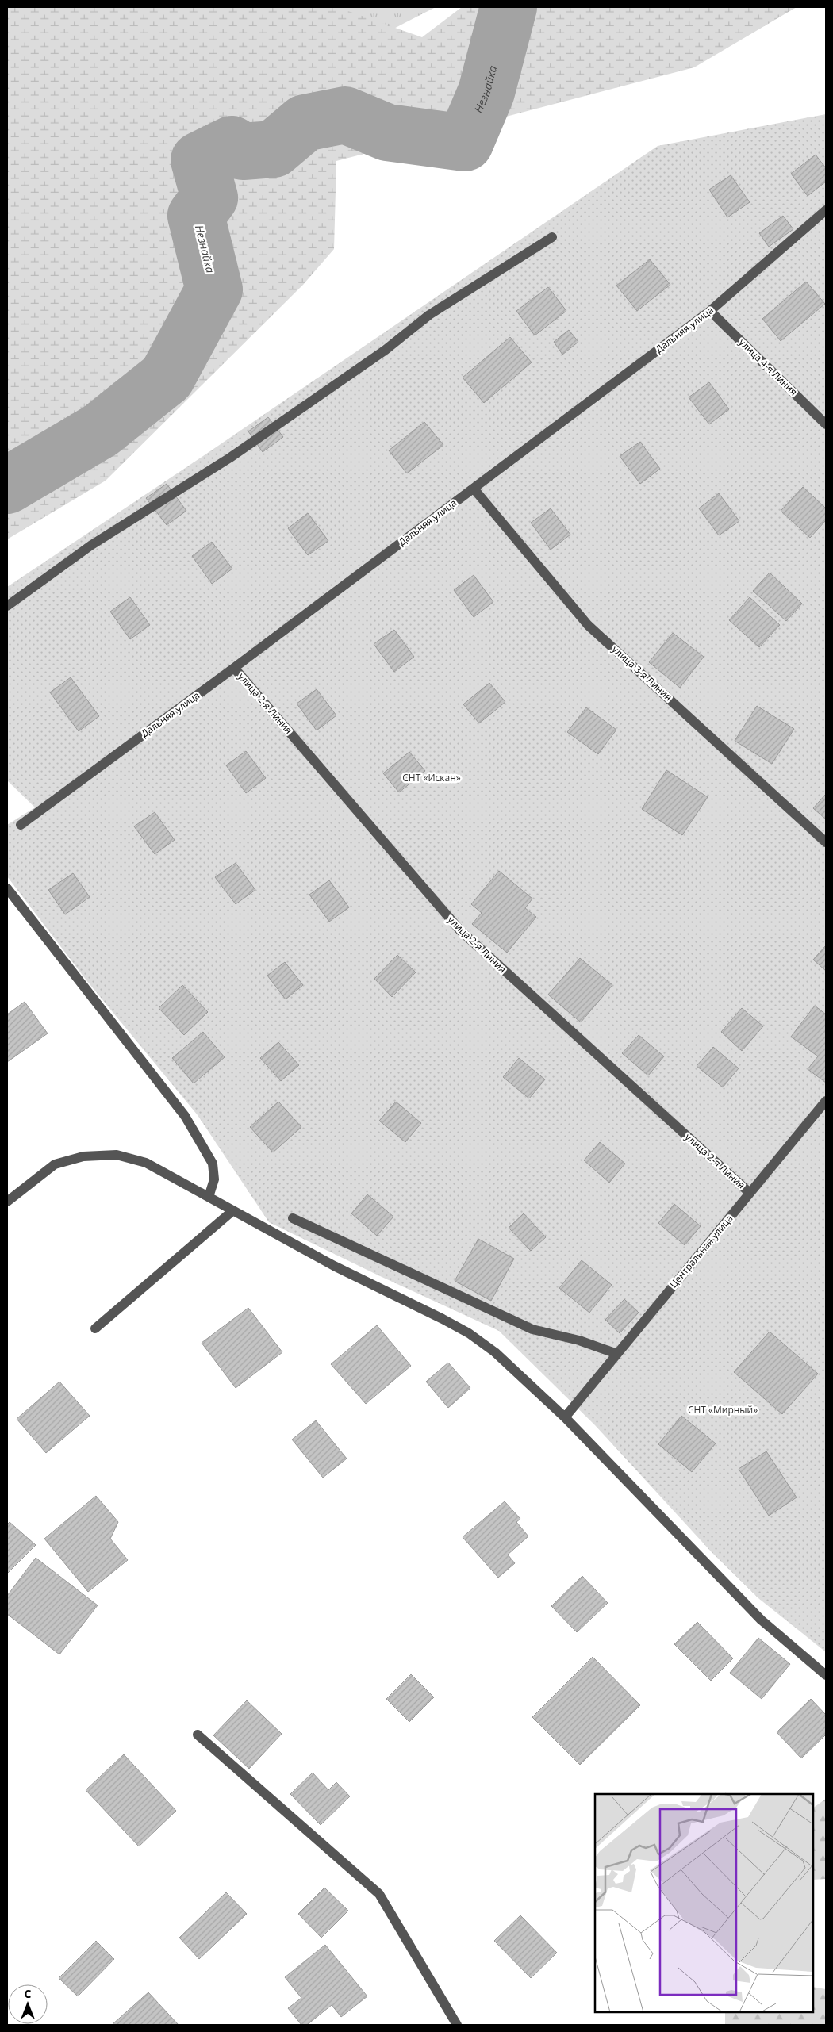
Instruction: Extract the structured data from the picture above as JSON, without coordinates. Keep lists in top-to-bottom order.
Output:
{
  "streets": {
    "street": [
      "Дальняя улица",
      "улица 4-я Линия",
      "улица 3-я Линия",
      "улица 2-я Линия",
      "Центральная улица"
    ]
  },
  "crossings": [
    ["Дальняя улица", "улица 4-я Линия"],
    ["Дальняя улица", "улица 3-я Линия"],
    ["Дальняя улица", "улица 2-я Линия"],
    ["улица 2-я Линия", "Центральная улица"]
  ],
  "water": ["Незнайка"],
  "parks": ["СНТ «Искан»", "СНТ «Мирный»"],
  "north": "top"
}
